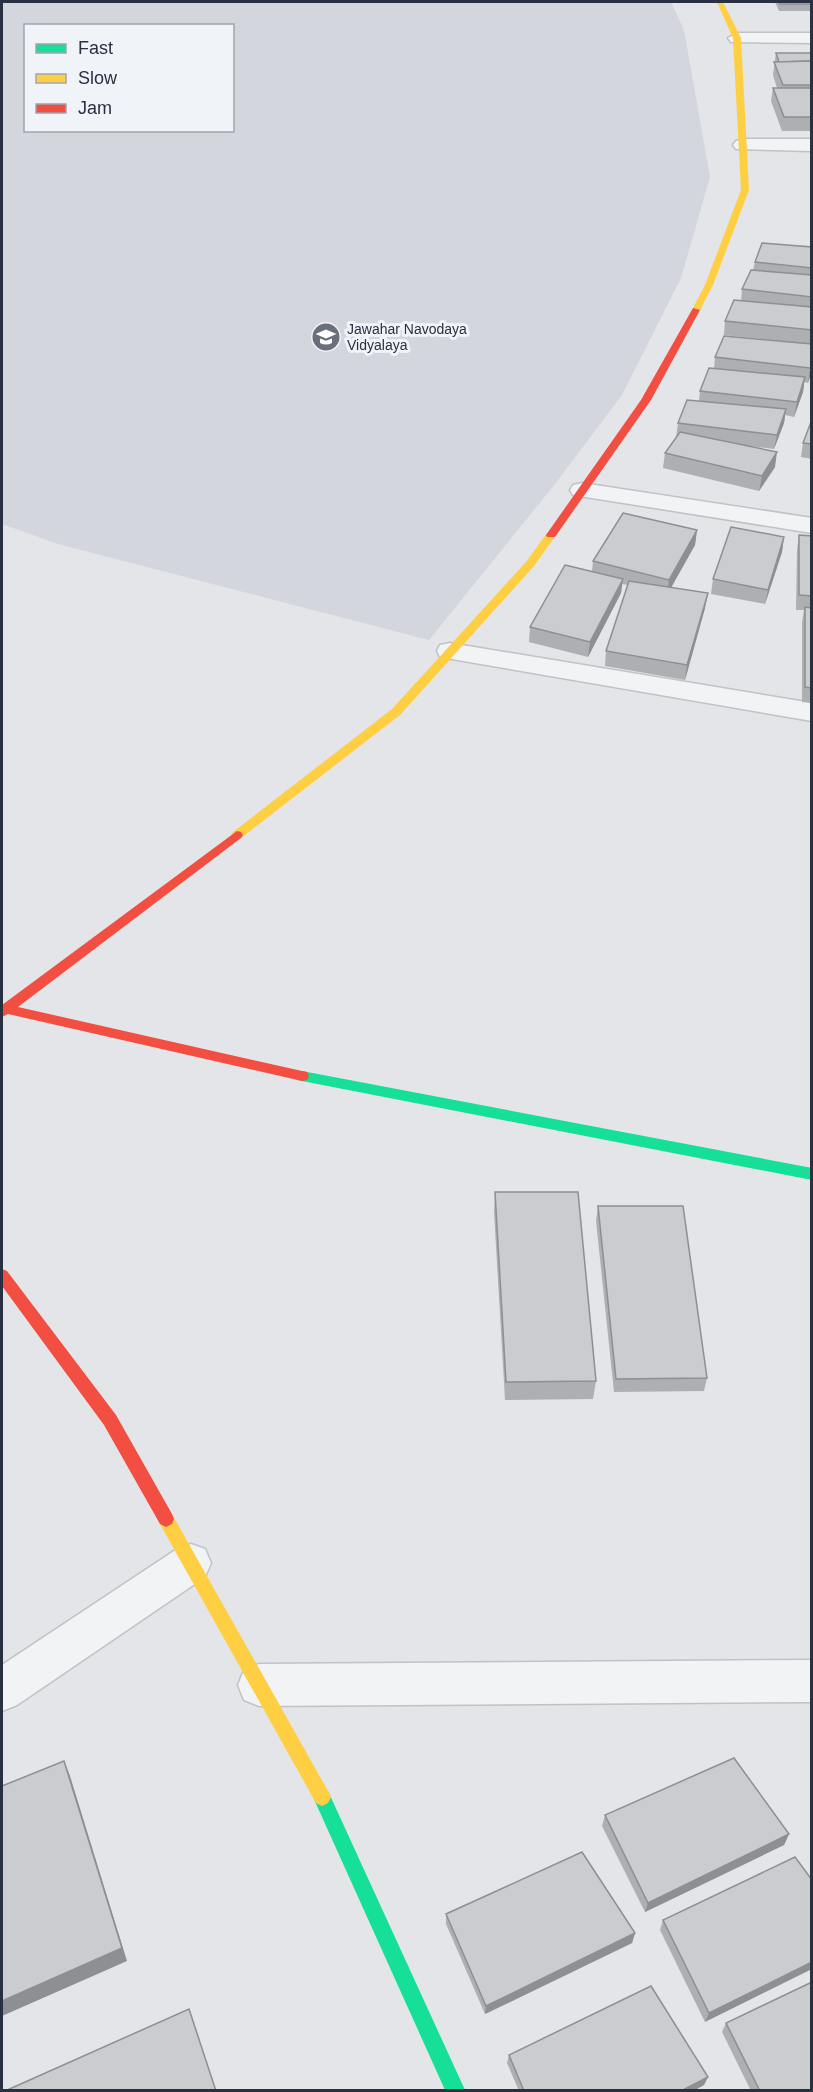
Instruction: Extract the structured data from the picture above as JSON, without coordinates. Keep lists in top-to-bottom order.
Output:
{
  "places": {
    "school or university": ["Jawahar Navodaya Vidyalaya"]
  },
  "legend": ["Fast", "Slow", "Jam"]
}
